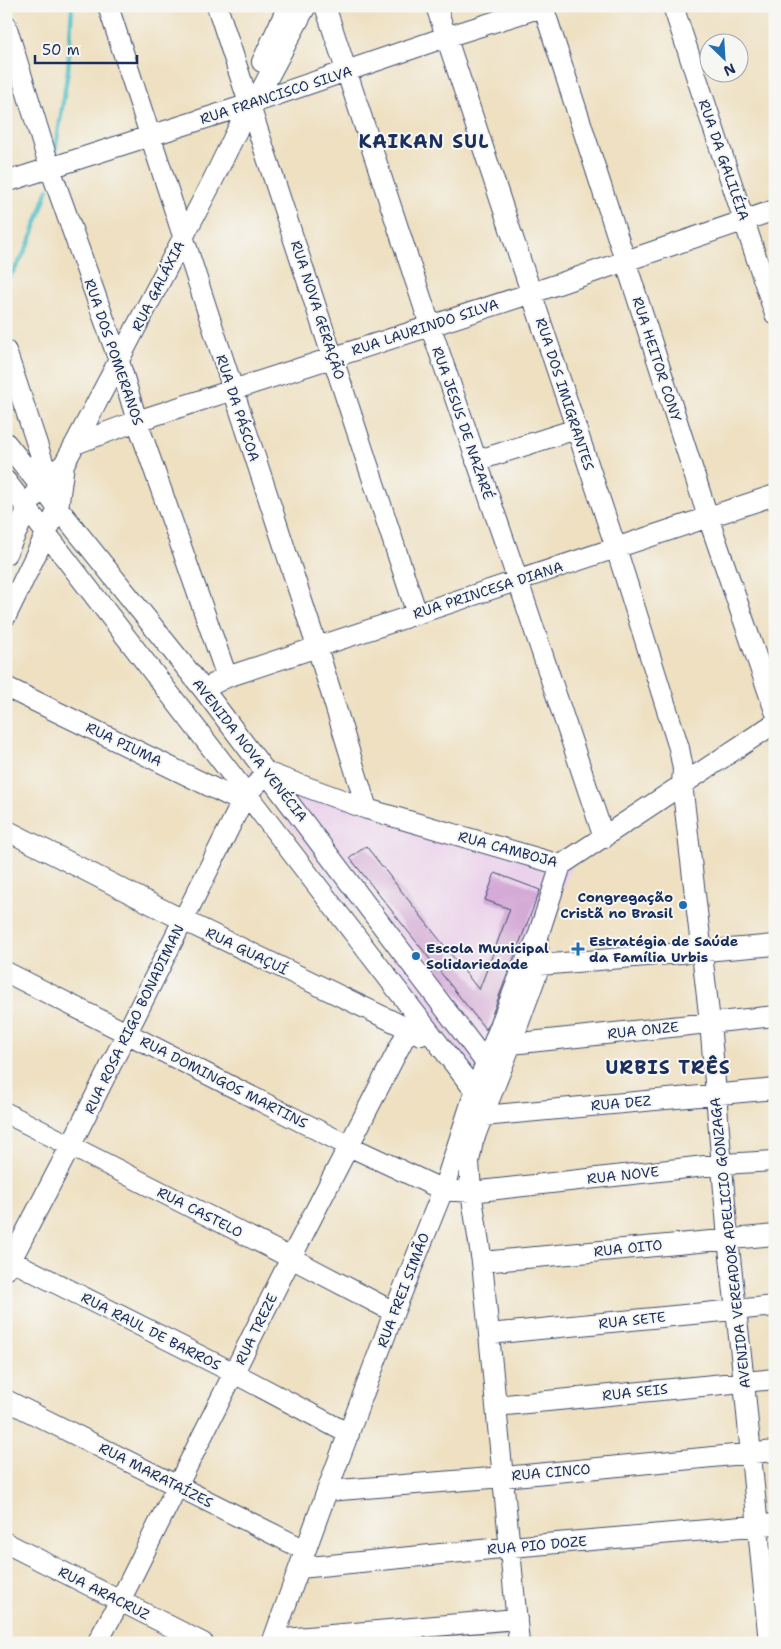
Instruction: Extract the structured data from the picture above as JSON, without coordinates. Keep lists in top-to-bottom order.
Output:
{
  "streets": {
    "street": [
      "RUA FRANCISCO SILVA",
      "RUA DA GALILÉIA",
      "RUA GALÁXIA",
      "RUA NOVA GERAÇÃO",
      "RUA LAURINDO SILVA",
      "RUA DOS POMERANOS",
      "RUA HEITOR CONY",
      "RUA DOS IMIGRANTES",
      "RUA DA PÁSCOA",
      "RUA JESUS DE NAZARÉ",
      "RUA PRINCESA DIANA",
      "RUA PIUMA",
      "AVENIDA NOVA VENÉCIA",
      "RUA CAMBOJA",
      "RUA GUAÇUÍ",
      "RUA ROSA RIGO BONADIMAN",
      "RUA ONZE",
      "RUA DOMINGOS MARTINS",
      "RUA DEZ",
      "RUA NOVE",
      "RUA CASTELO",
      "AVENIDA VEREADOR ADELICIO GONZAGA",
      "RUA OITO",
      "RUA FREI SIMÃO",
      "RUA SETE",
      "RUA TREZE",
      "RUA RAUL DE BARROS",
      "RUA SEIS",
      "RUA CINCO",
      "RUA MARATAÍZES",
      "RUA PIO DOZE",
      "RUA ARACRUZ"
    ]
  },
  "crossings": [
    ["RUA FRANCISCO SILVA", "RUA GALÁXIA"],
    ["RUA FRANCISCO SILVA", "RUA NOVA GERAÇÃO"],
    ["RUA FRANCISCO SILVA", "RUA DOS POMERANOS"],
    ["RUA FRANCISCO SILVA", "RUA HEITOR CONY"],
    ["RUA FRANCISCO SILVA", "RUA DOS IMIGRANTES"],
    ["RUA FRANCISCO SILVA", "RUA DA PÁSCOA"],
    ["RUA FRANCISCO SILVA", "RUA JESUS DE NAZARÉ"],
    ["RUA DA GALILÉIA", "RUA LAURINDO SILVA"],
    ["RUA GALÁXIA", "RUA NOVA GERAÇÃO"],
    ["RUA GALÁXIA", "RUA LAURINDO SILVA"],
    ["RUA GALÁXIA", "RUA DOS POMERANOS"],
    ["RUA GALÁXIA", "RUA DA PÁSCOA"],
    ["RUA GALÁXIA", "AVENIDA NOVA VENÉCIA"],
    ["RUA NOVA GERAÇÃO", "RUA LAURINDO SILVA"],
    ["RUA NOVA GERAÇÃO", "RUA PRINCESA DIANA"],
    ["RUA LAURINDO SILVA", "RUA DOS POMERANOS"],
    ["RUA LAURINDO SILVA", "RUA HEITOR CONY"],
    ["RUA LAURINDO SILVA", "RUA DOS IMIGRANTES"],
    ["RUA LAURINDO SILVA", "RUA DA PÁSCOA"],
    ["RUA LAURINDO SILVA", "RUA JESUS DE NAZARÉ"],
    ["RUA DOS POMERANOS", "RUA PRINCESA DIANA"],
    ["RUA HEITOR CONY", "RUA PRINCESA DIANA"],
    ["RUA DOS IMIGRANTES", "RUA PRINCESA DIANA"],
    ["RUA DOS IMIGRANTES", "RUA CAMBOJA"],
    ["RUA DOS IMIGRANTES", "AVENIDA VEREADOR ADELICIO GONZAGA"],
    ["RUA DA PÁSCOA", "RUA PRINCESA DIANA"],
    ["RUA DA PÁSCOA", "RUA CAMBOJA"],
    ["RUA JESUS DE NAZARÉ", "RUA PRINCESA DIANA"],
    ["RUA JESUS DE NAZARÉ", "RUA CAMBOJA"],
    ["RUA PRINCESA DIANA", "AVENIDA NOVA VENÉCIA"],
    ["RUA PIUMA", "AVENIDA NOVA VENÉCIA"],
    ["RUA PIUMA", "RUA ROSA RIGO BONADIMAN"],
    ["AVENIDA NOVA VENÉCIA", "RUA CAMBOJA"],
    ["AVENIDA NOVA VENÉCIA", "RUA GUAÇUÍ"],
    ["AVENIDA NOVA VENÉCIA", "RUA ROSA RIGO BONADIMAN"],
    ["AVENIDA NOVA VENÉCIA", "RUA FREI SIMÃO"],
    ["AVENIDA NOVA VENÉCIA", "RUA TREZE"],
    ["RUA CAMBOJA", "RUA ROSA RIGO BONADIMAN"],
    ["RUA CAMBOJA", "AVENIDA VEREADOR ADELICIO GONZAGA"],
    ["RUA CAMBOJA", "RUA FREI SIMÃO"],
    ["RUA GUAÇUÍ", "RUA ROSA RIGO BONADIMAN"],
    ["RUA GUAÇUÍ", "RUA TREZE"],
    ["RUA ROSA RIGO BONADIMAN", "RUA DOMINGOS MARTINS"],
    ["RUA ROSA RIGO BONADIMAN", "RUA CASTELO"],
    ["RUA ROSA RIGO BONADIMAN", "RUA RAUL DE BARROS"],
    ["RUA ONZE", "AVENIDA VEREADOR ADELICIO GONZAGA"],
    ["RUA ONZE", "RUA FREI SIMÃO"],
    ["RUA DOMINGOS MARTINS", "RUA NOVE"],
    ["RUA DOMINGOS MARTINS", "RUA FREI SIMÃO"],
    ["RUA DOMINGOS MARTINS", "RUA TREZE"],
    ["RUA DEZ", "AVENIDA VEREADOR ADELICIO GONZAGA"],
    ["RUA DEZ", "RUA FREI SIMÃO"],
    ["RUA NOVE", "AVENIDA VEREADOR ADELICIO GONZAGA"],
    ["RUA NOVE", "RUA FREI SIMÃO"],
    ["RUA CASTELO", "RUA FREI SIMÃO"],
    ["RUA CASTELO", "RUA TREZE"],
    ["AVENIDA VEREADOR ADELICIO GONZAGA", "RUA OITO"],
    ["AVENIDA VEREADOR ADELICIO GONZAGA", "RUA SETE"],
    ["AVENIDA VEREADOR ADELICIO GONZAGA", "RUA SEIS"],
    ["AVENIDA VEREADOR ADELICIO GONZAGA", "RUA CINCO"],
    ["AVENIDA VEREADOR ADELICIO GONZAGA", "RUA PIO DOZE"],
    ["RUA FREI SIMÃO", "RUA RAUL DE BARROS"],
    ["RUA FREI SIMÃO", "RUA CINCO"],
    ["RUA FREI SIMÃO", "RUA MARATAÍZES"],
    ["RUA FREI SIMÃO", "RUA PIO DOZE"],
    ["RUA TREZE", "RUA RAUL DE BARROS"],
    ["RUA TREZE", "RUA MARATAÍZES"],
    ["RUA TREZE", "RUA ARACRUZ"],
    ["RUA MARATAÍZES", "RUA PIO DOZE"]
  ],
  "districts": ["KAIKAN SUL", "URBIS TRÊS"],
  "places": {
    "other": ["Congregação Cristã no Brasil", "Escola Municipal Solidariedade"],
    "health": ["Estratégia de Saúde da Família Urbis"]
  },
  "scale_bar": "50 m",
  "north": "bottom right"
}
